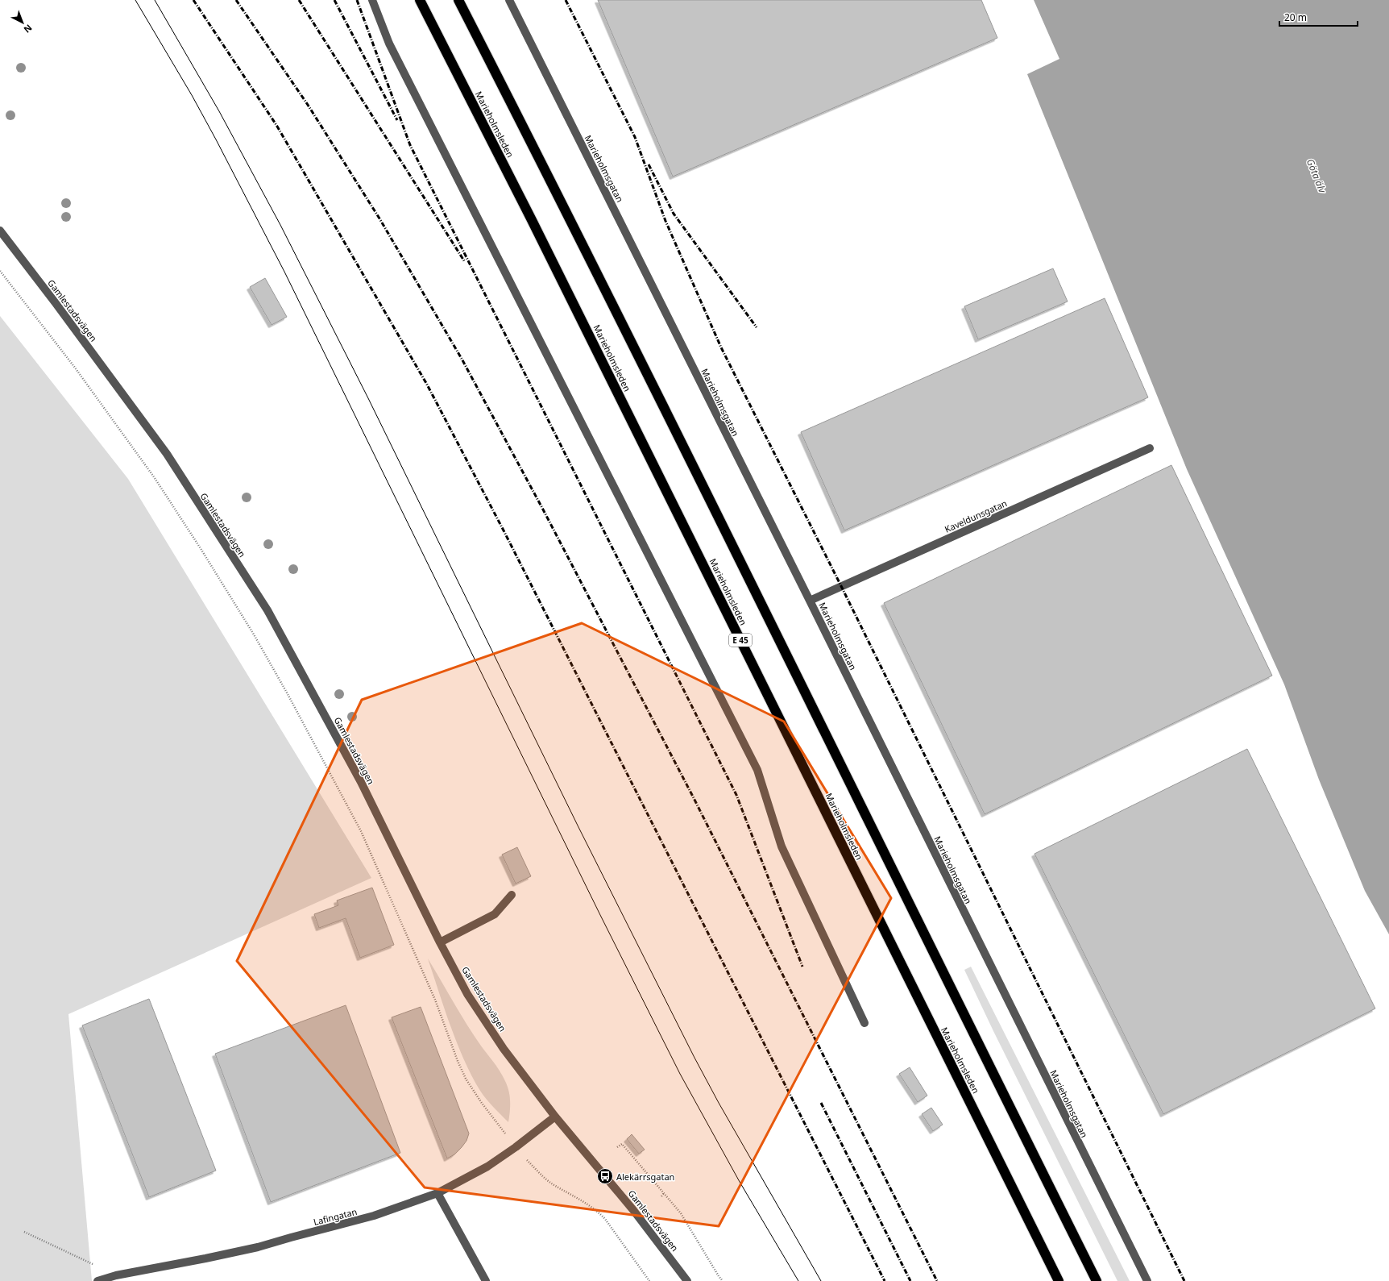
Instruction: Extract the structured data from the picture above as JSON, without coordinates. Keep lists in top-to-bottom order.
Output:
{
  "streets": {
    "highway": ["Marieholmsleden", "E 45"],
    "street": [
      "Marieholmsgatan",
      "Gamlestadsvägen",
      "Kaveldunsgatan",
      "Lafingatan"
    ]
  },
  "crossings": [
    ["Marieholmsgatan", "Kaveldunsgatan"],
    ["Gamlestadsvägen", "Lafingatan"]
  ],
  "water": ["Göta älv"],
  "places": {
    "bus stop": ["Alekärrsgatan"]
  },
  "scale_bar": "20 m",
  "north": "bottom right"
}
